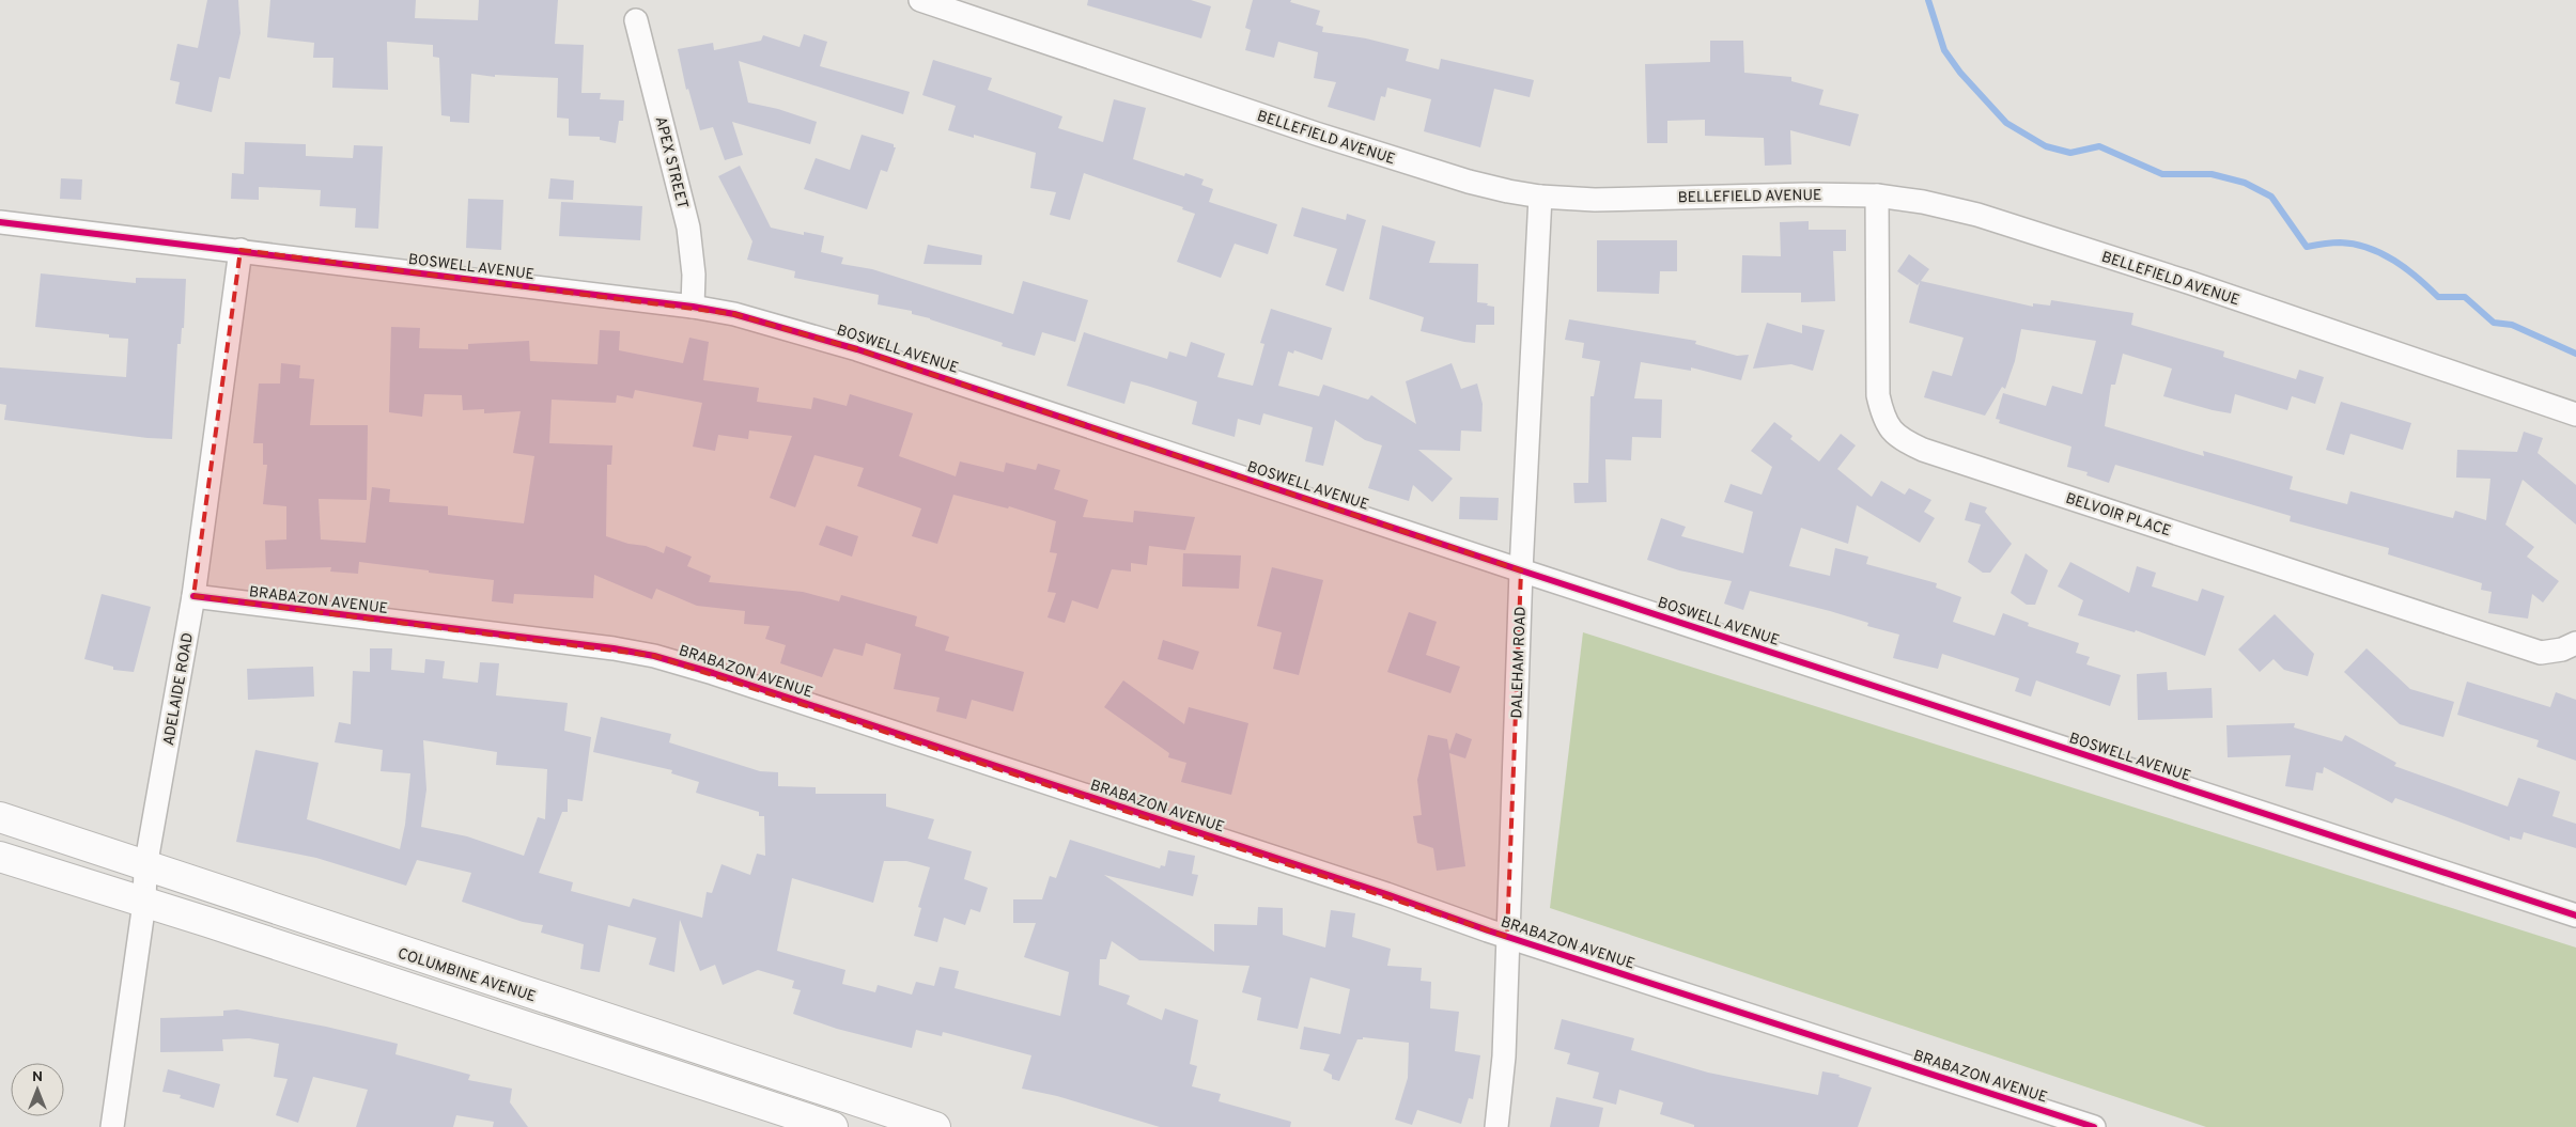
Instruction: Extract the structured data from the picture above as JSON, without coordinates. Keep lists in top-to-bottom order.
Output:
{
  "streets": {
    "main road": ["COLUMBINE AVENUE"],
    "street": [
      "BELLEFIELD AVENUE",
      "APEX STREET",
      "BOSWELL AVENUE",
      "BELVOIR PLACE",
      "BRABAZON AVENUE",
      "DALEHAM ROAD",
      "ADELAIDE ROAD"
    ]
  },
  "crossings": [
    ["BELLEFIELD AVENUE", "BELVOIR PLACE"],
    ["BELLEFIELD AVENUE", "DALEHAM ROAD"],
    ["APEX STREET", "BOSWELL AVENUE"],
    ["BOSWELL AVENUE", "DALEHAM ROAD"],
    ["BOSWELL AVENUE", "ADELAIDE ROAD"],
    ["BRABAZON AVENUE", "DALEHAM ROAD"],
    ["BRABAZON AVENUE", "ADELAIDE ROAD"],
    ["ADELAIDE ROAD", "COLUMBINE AVENUE"]
  ],
  "north": "top"
}
